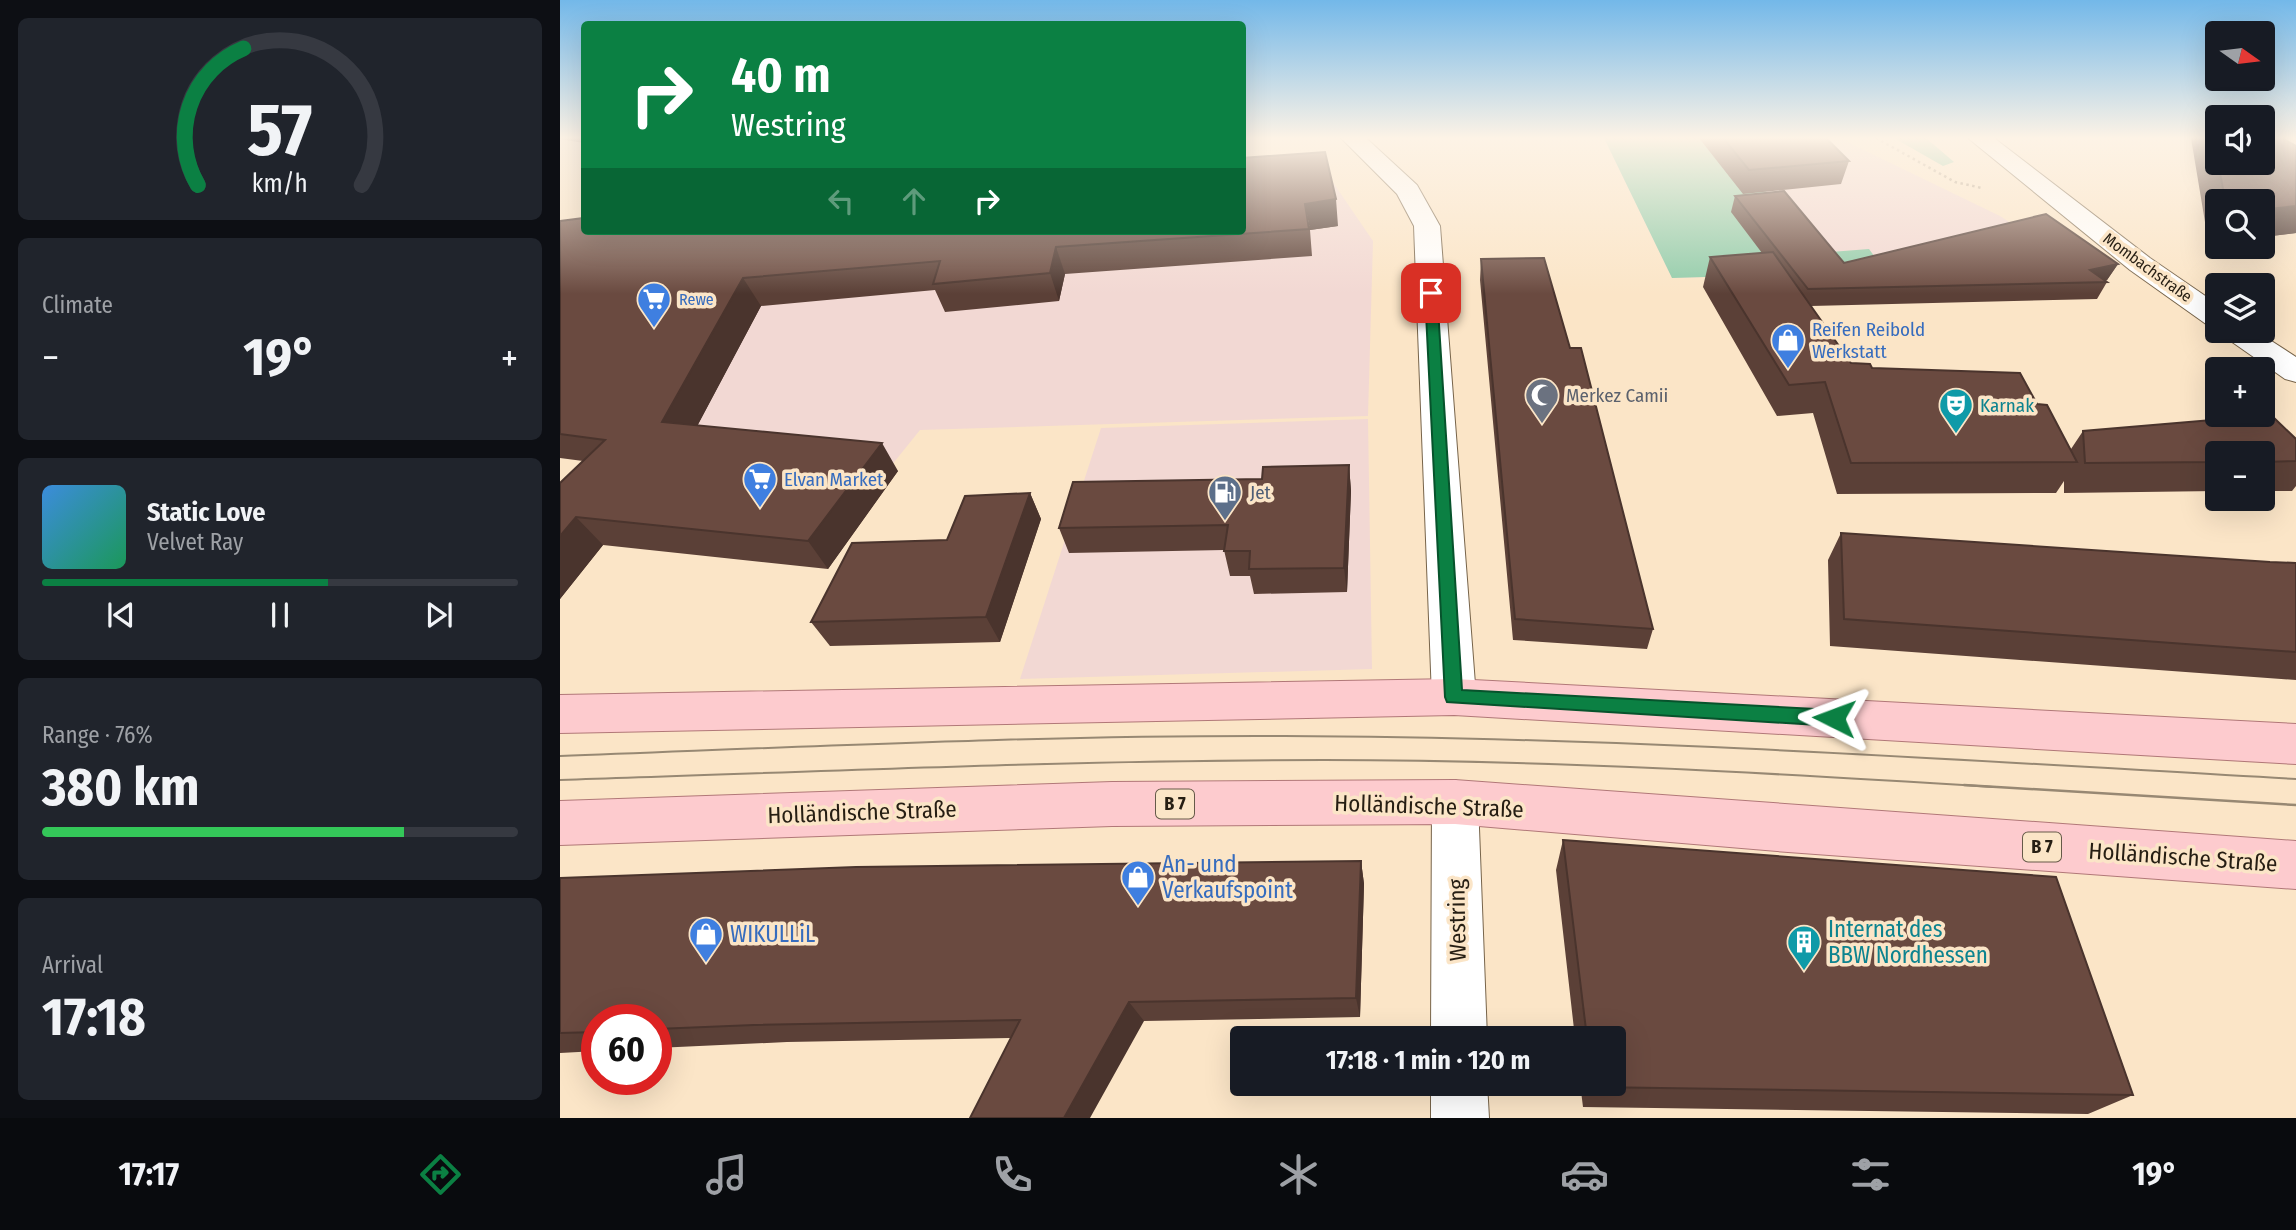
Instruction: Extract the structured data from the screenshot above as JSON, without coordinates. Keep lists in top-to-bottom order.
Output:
{
  "streets": {
    "main road": ["B 7", "Holländische Straße"],
    "street": ["Mombachstraße", "Westring"]
  },
  "crossings": [
    ["Holländische Straße", "Westring"]
  ],
  "places": {
    "supermarket": ["Rewe", "Elvan Market"],
    "shop": ["Reifen Reibold Werkstatt", "An- und Verkaufspoint", "WIKULLiL"],
    "mosque": ["Merkez Camii"],
    "theatre": ["Karnak"],
    "fuel station": ["Jet"],
    "building": ["Internat des BBW Nordhessen"]
  },
  "north": "right",
  "page": {
    "map_buttons": ["+", "−"],
    "turn": ["40 m", "Westring"],
    "tile": [
      "Climate",
      ["Range · 76%", "380 km"],
      ["Arrival", "17:18"]
    ],
    "heat": ["−", "19°", "+"],
    "song": ["Static Love", "Velvet Ray"],
    "limit": "60",
    "trip": "17:18 · 1 min · 120 m",
    "tabs": ["17:17", "19°"],
    "gauge": ["57", "km/h"]
  }
}
